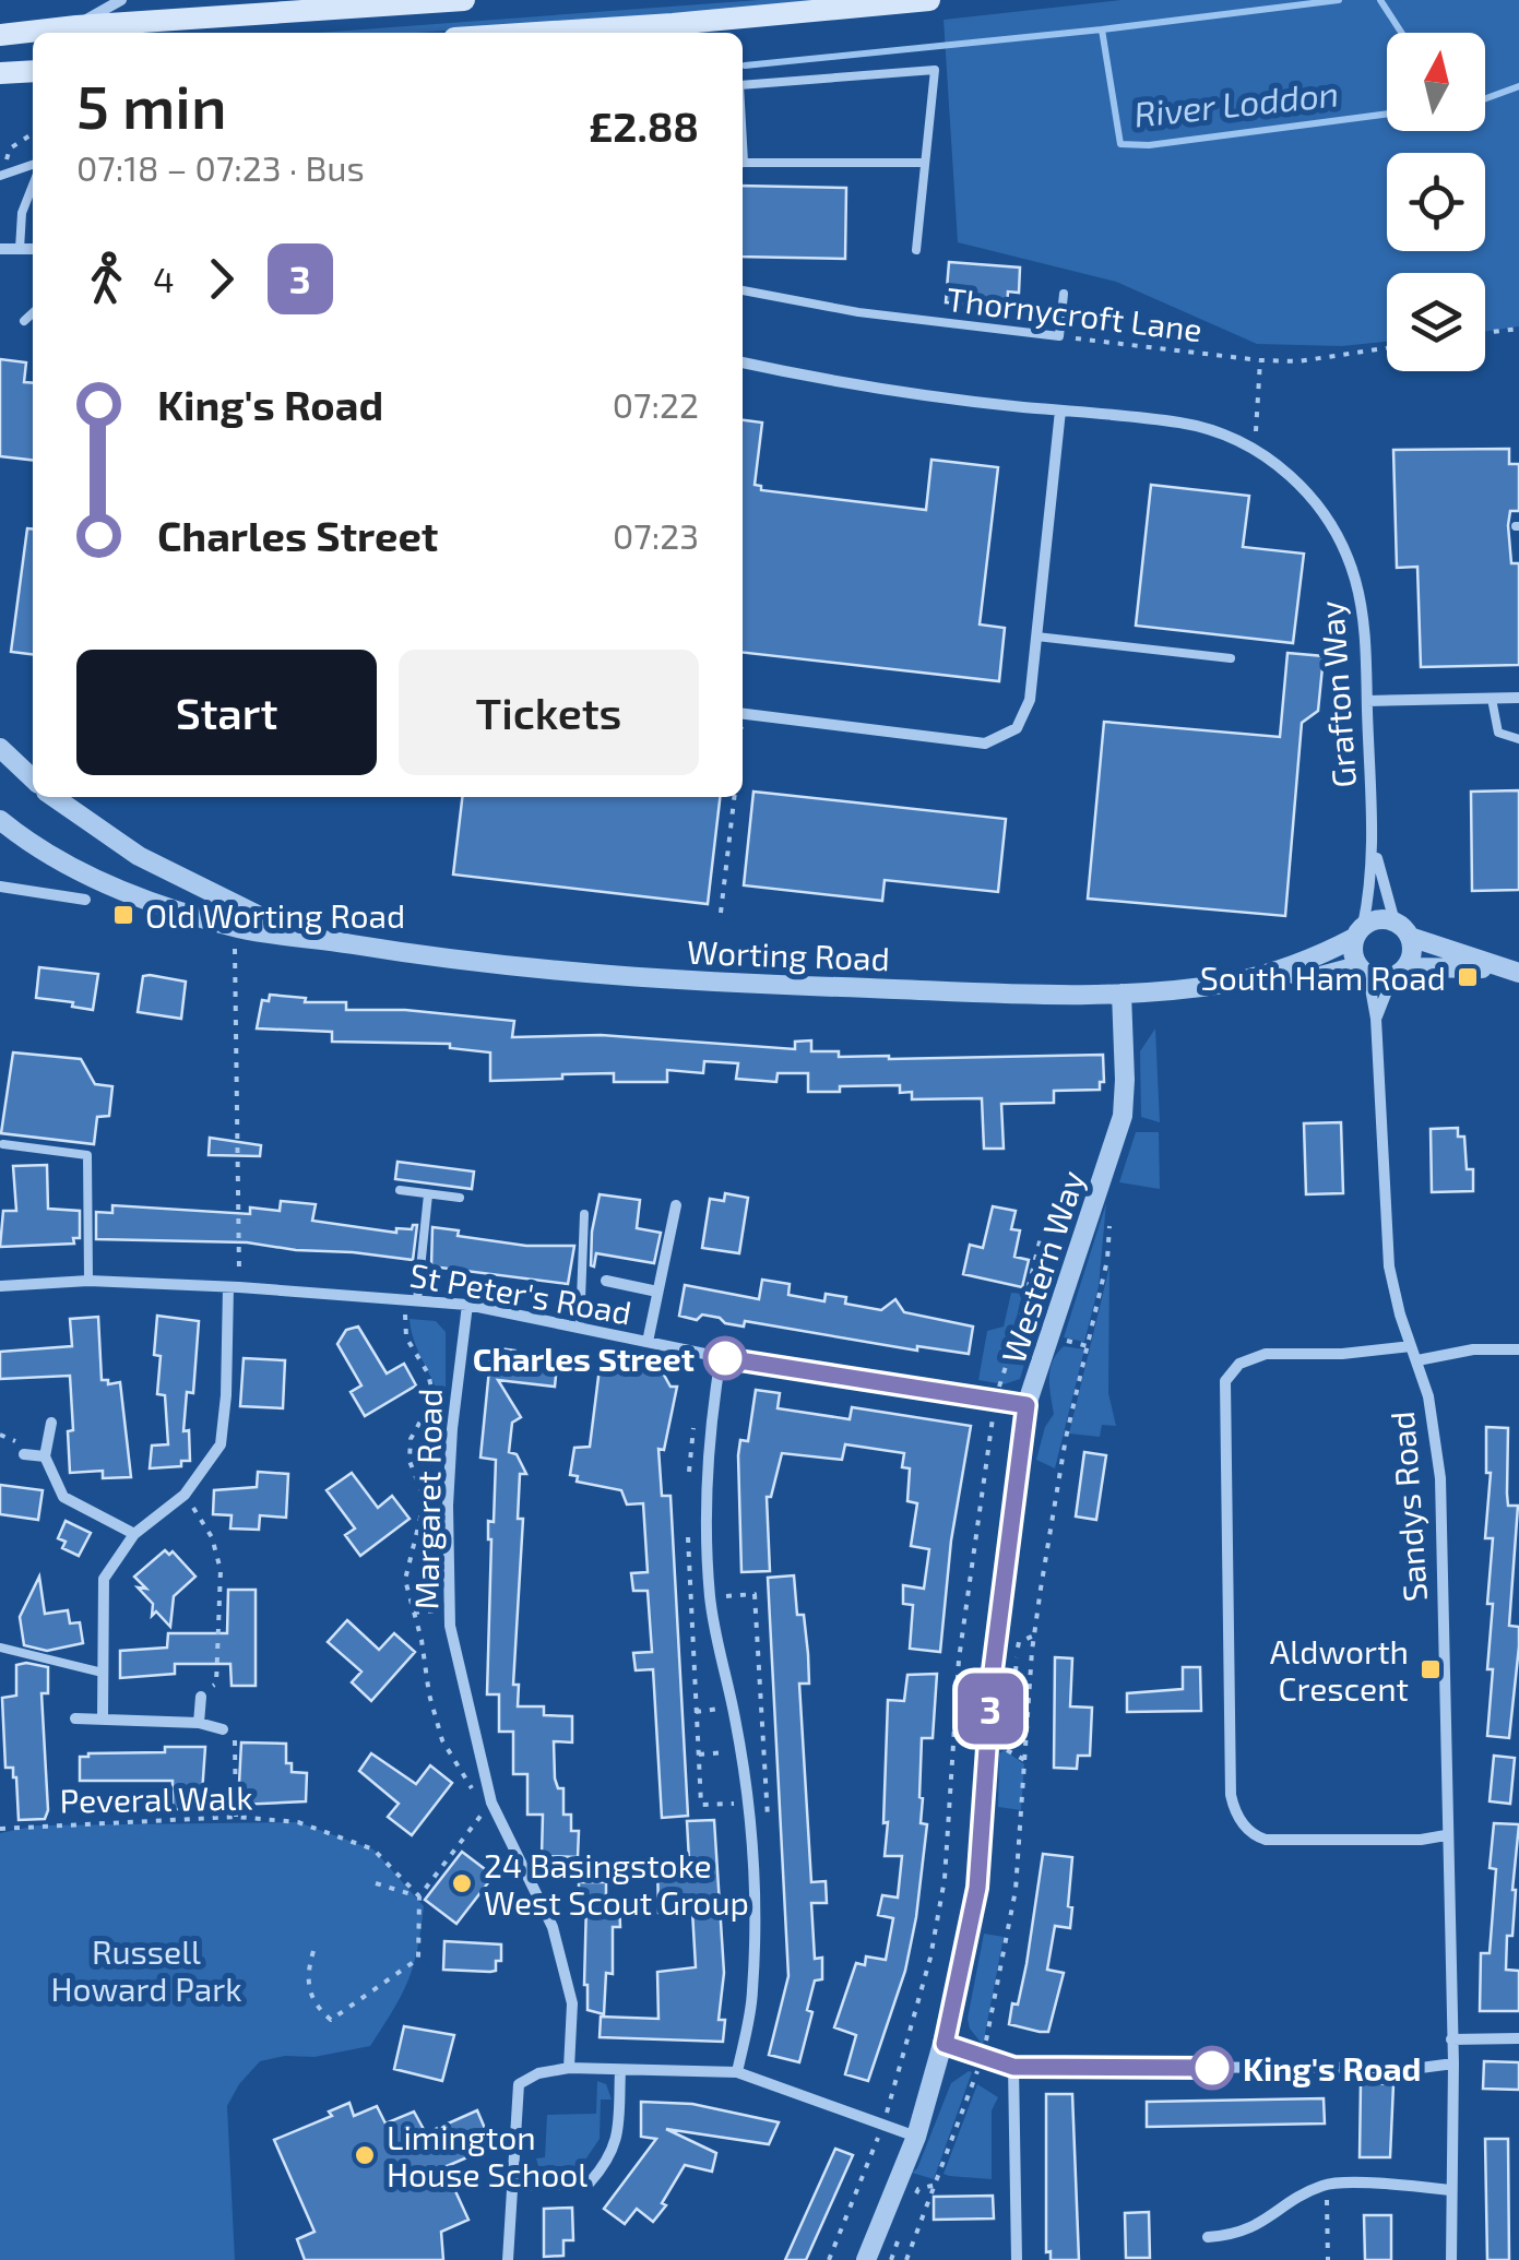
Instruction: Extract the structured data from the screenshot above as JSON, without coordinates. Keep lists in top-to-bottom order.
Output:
{
  "streets": {
    "street": [
      "Grafton Way",
      "Worting Road",
      "Western Way",
      "St Peter's Road",
      "Margaret Road",
      "Sandys Road"
    ],
    "lane": ["Thornycroft Lane"],
    "path": ["Peveral Walk"]
  },
  "crossings": [
    ["Grafton Way", "Worting Road"],
    ["Grafton Way", "Sandys Road"],
    ["Worting Road", "Western Way"],
    ["Worting Road", "Sandys Road"],
    ["Western Way", "St Peter's Road"],
    ["St Peter's Road", "Margaret Road"]
  ],
  "water": ["River Loddon"],
  "parks": ["Russell Howard Park"],
  "places": {
    "transit": ["Old Worting Road", "South Ham Road", "Aldworth Crescent"],
    "other": [
      "Charles Street",
      "24 Basingstoke West Scout Group",
      "King's Road",
      "Limington House School"
    ]
  },
  "lines": ["bus line 3"],
  "north": "top",
  "page": {
    "on_map": "3",
    "heading": ["5 min", "07:18 – 07:23 · Bus", "£2.88"],
    "legs": ["4", "3"],
    "list": [
      {
        "name": "King's Road",
        "value": "07:22"
      },
      {
        "name": "Charles Street",
        "value": "07:23"
      }
    ],
    "buttons": ["Start", "Tickets"]
  }
}
